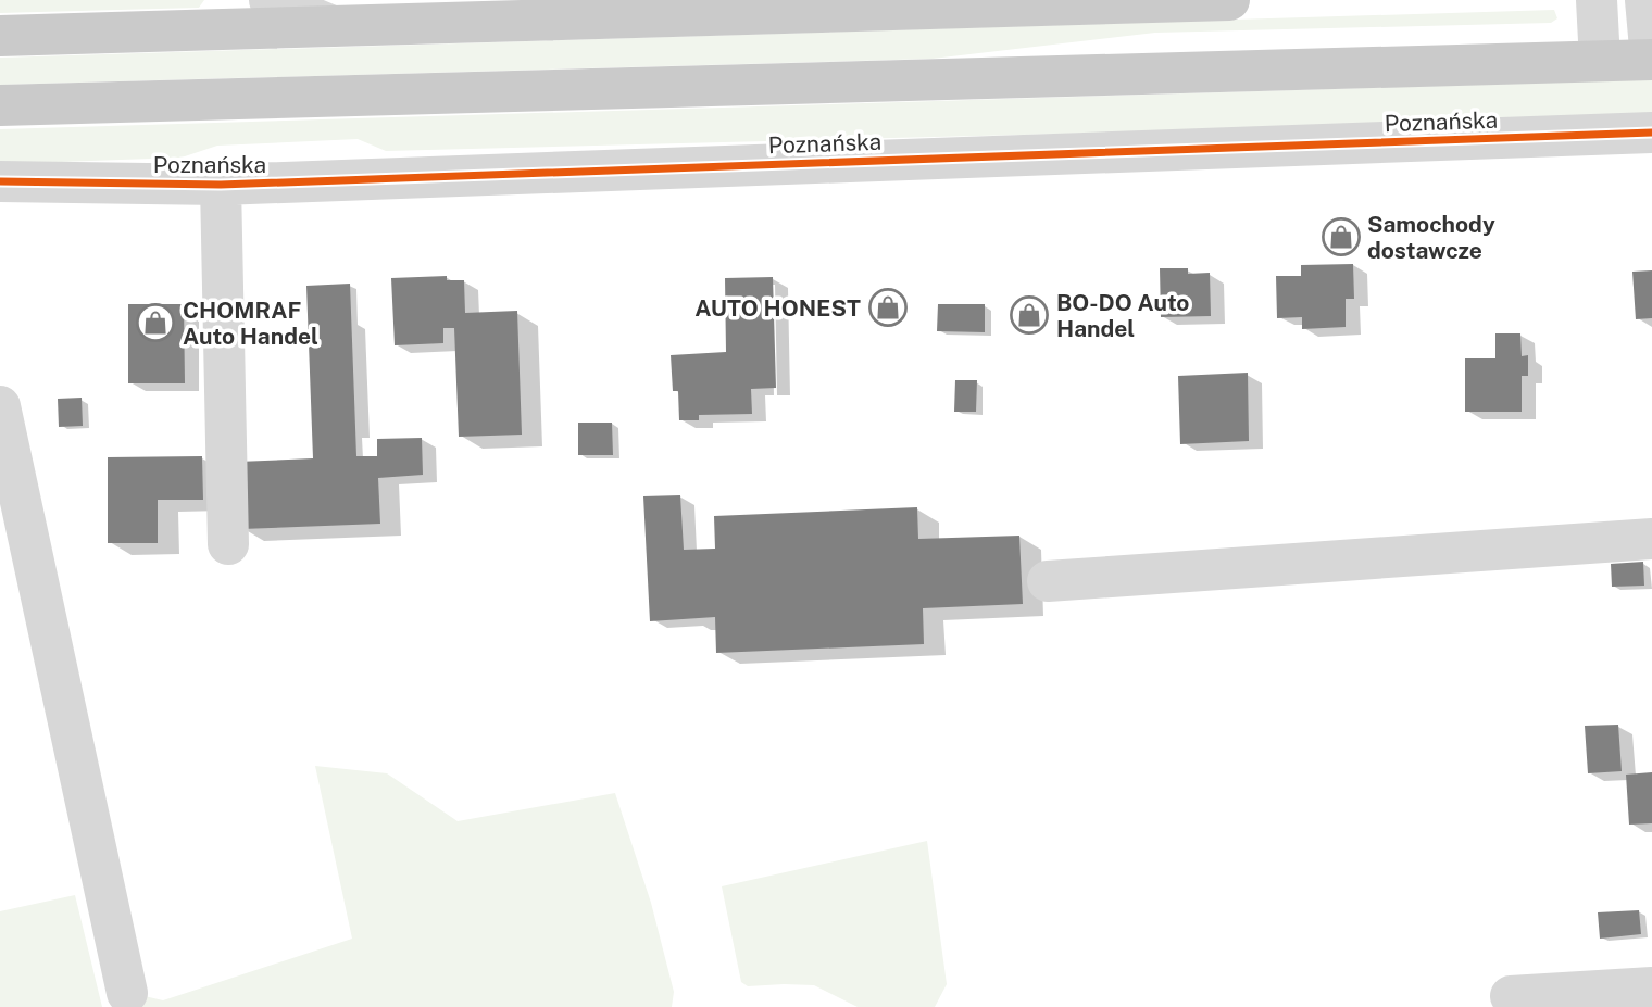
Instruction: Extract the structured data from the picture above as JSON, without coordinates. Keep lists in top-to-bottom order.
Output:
{
  "streets": {
    "street": ["Poznańska"]
  },
  "places": {
    "shop": [
      "Samochody dostawcze",
      "AUTO HONEST",
      "BO-DO Auto Handel",
      "CHOMRAF Auto Handel"
    ]
  }
}
